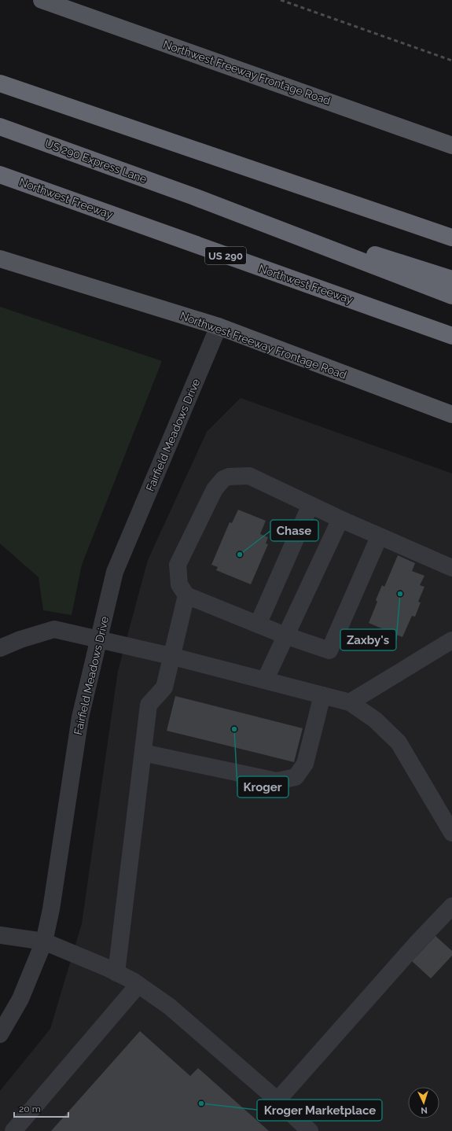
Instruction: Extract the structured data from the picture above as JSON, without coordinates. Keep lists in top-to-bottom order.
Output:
{
  "streets": {
    "highway": ["US 290 Express Lane", "Northwest Freeway", "US 290"],
    "main road": ["Northwest Freeway Frontage Road"],
    "street": ["Fairfield Meadows Drive"]
  },
  "crossings": [
    ["Northwest Freeway Frontage Road", "Fairfield Meadows Drive"]
  ],
  "places": [
    "Chase",
    "Zaxby's",
    "Kroger",
    "Kroger Marketplace"
  ],
  "scale_bar": "20 m",
  "north": "bottom"
}
